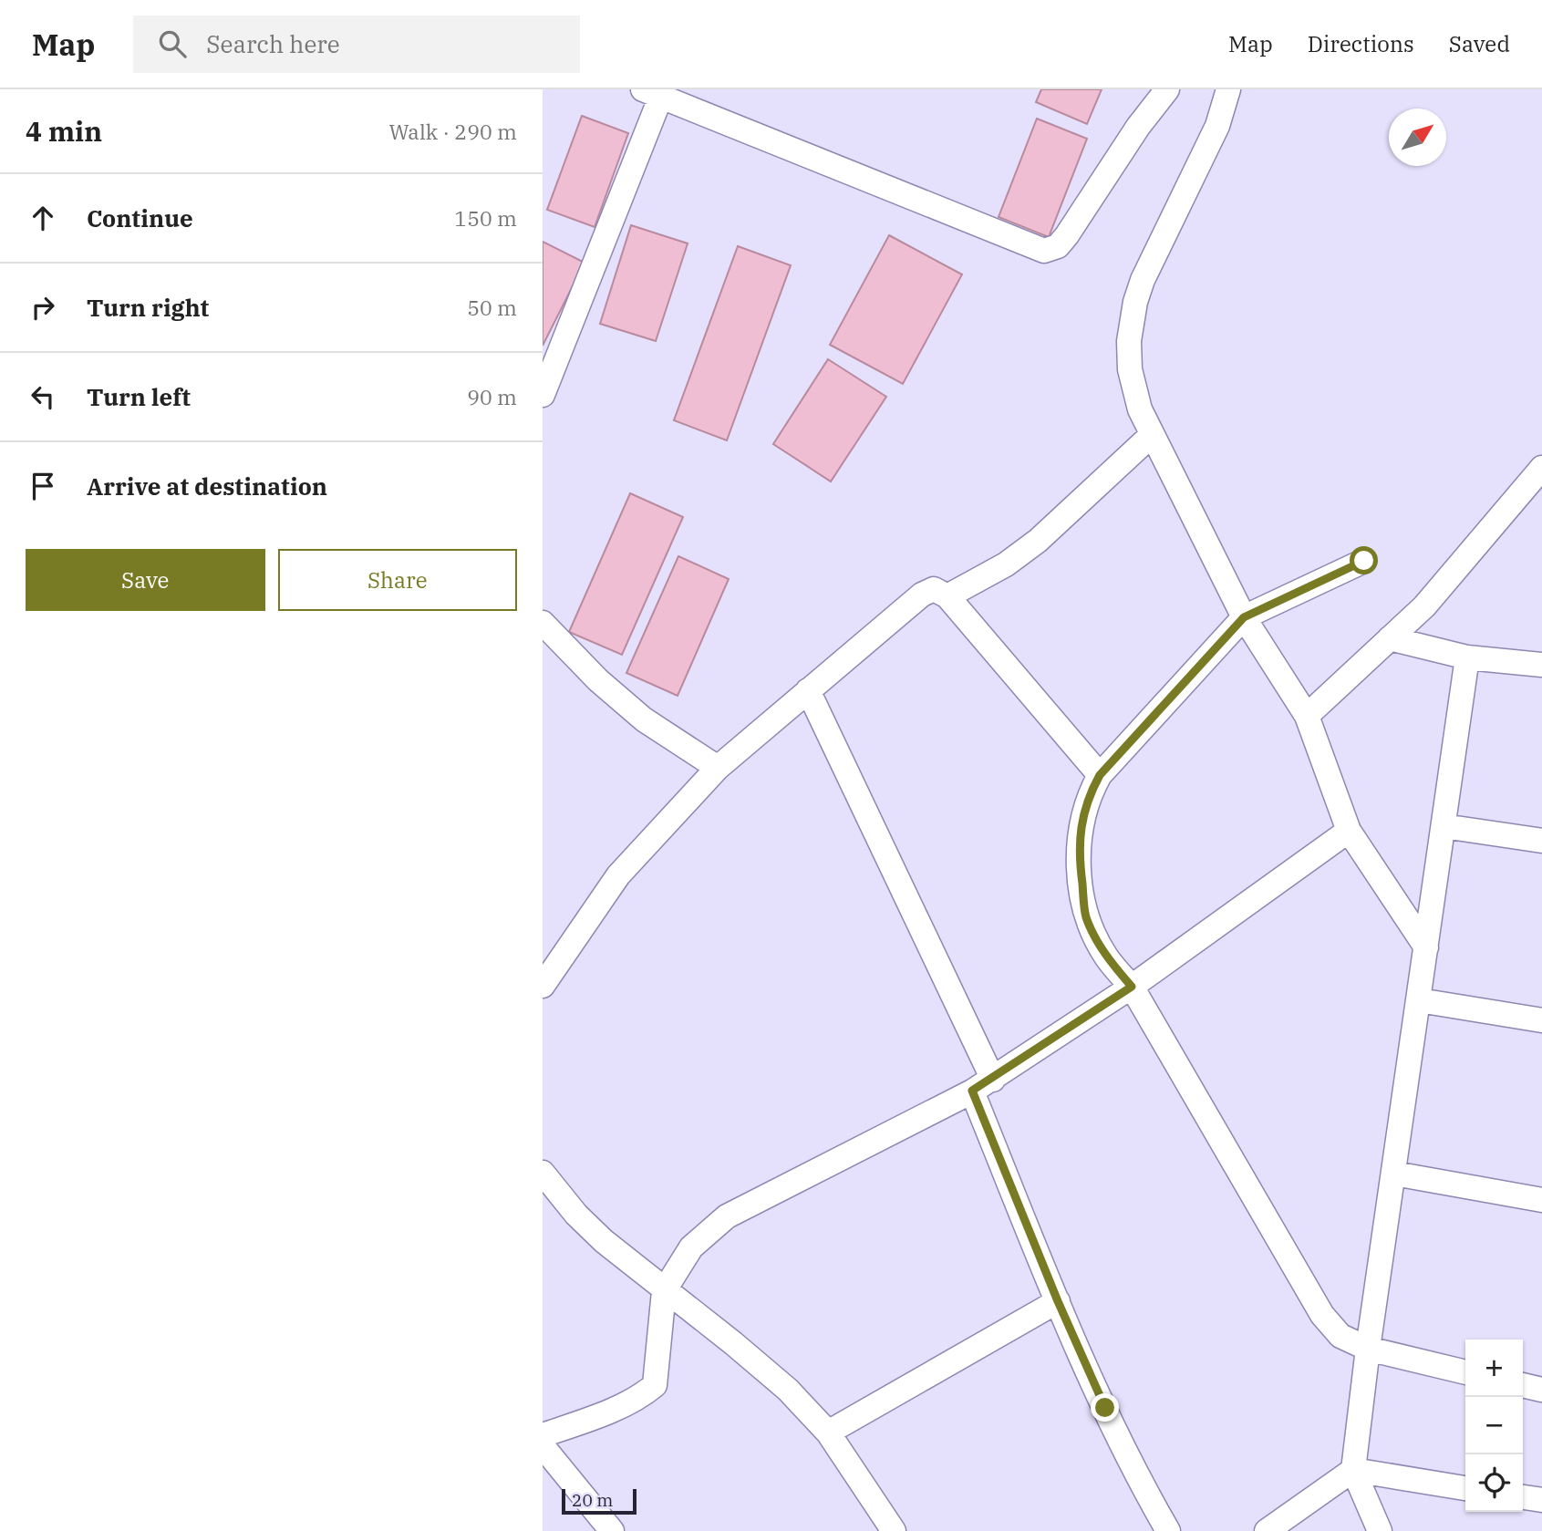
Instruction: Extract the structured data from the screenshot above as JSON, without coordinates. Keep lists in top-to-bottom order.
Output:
{
  "scale_bar": "20 m",
  "north": "top right",
  "page": {
    "header": "Map",
    "search": "Search here",
    "nav": ["Map", "Directions", "Saved"],
    "heading": ["4 min", "Walk · 290 m"],
    "list": [
      ["Continue", "150 m"],
      ["Turn right", "50 m"],
      ["Turn left", "90 m"],
      "Arrive at destination"
    ],
    "buttons": ["Save", "Share"],
    "map_buttons": ["+", "−"],
    "scale": "20 m"
  }
}
